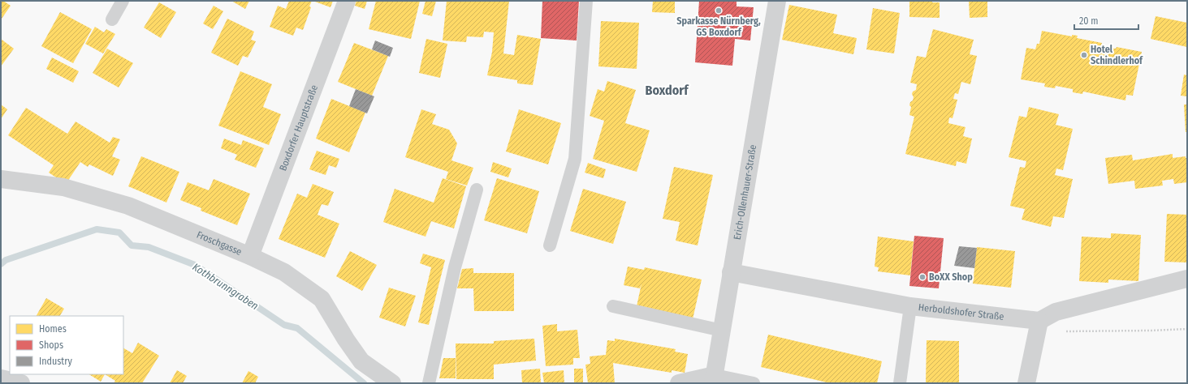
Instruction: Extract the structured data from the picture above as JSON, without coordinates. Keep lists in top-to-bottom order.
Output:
{
  "streets": {
    "street": [
      "Boxdorfer Hauptstraße",
      "Erich-Ollenhauer-Straße",
      "Froschgasse",
      "Herboldshofer Straße"
    ]
  },
  "crossings": [
    ["Boxdorfer Hauptstraße", "Froschgasse"],
    ["Erich-Ollenhauer-Straße", "Herboldshofer Straße"]
  ],
  "districts": ["Boxdorf"],
  "water": ["Kothbrunngraben"],
  "places": ["Sparkasse Nürnberg, GS Boxdorf", "Hotel Schindlerhof", "BoXX Shop"],
  "legend": ["Homes", "Shops", "Industry"],
  "scale_bar": "20 m"
}
